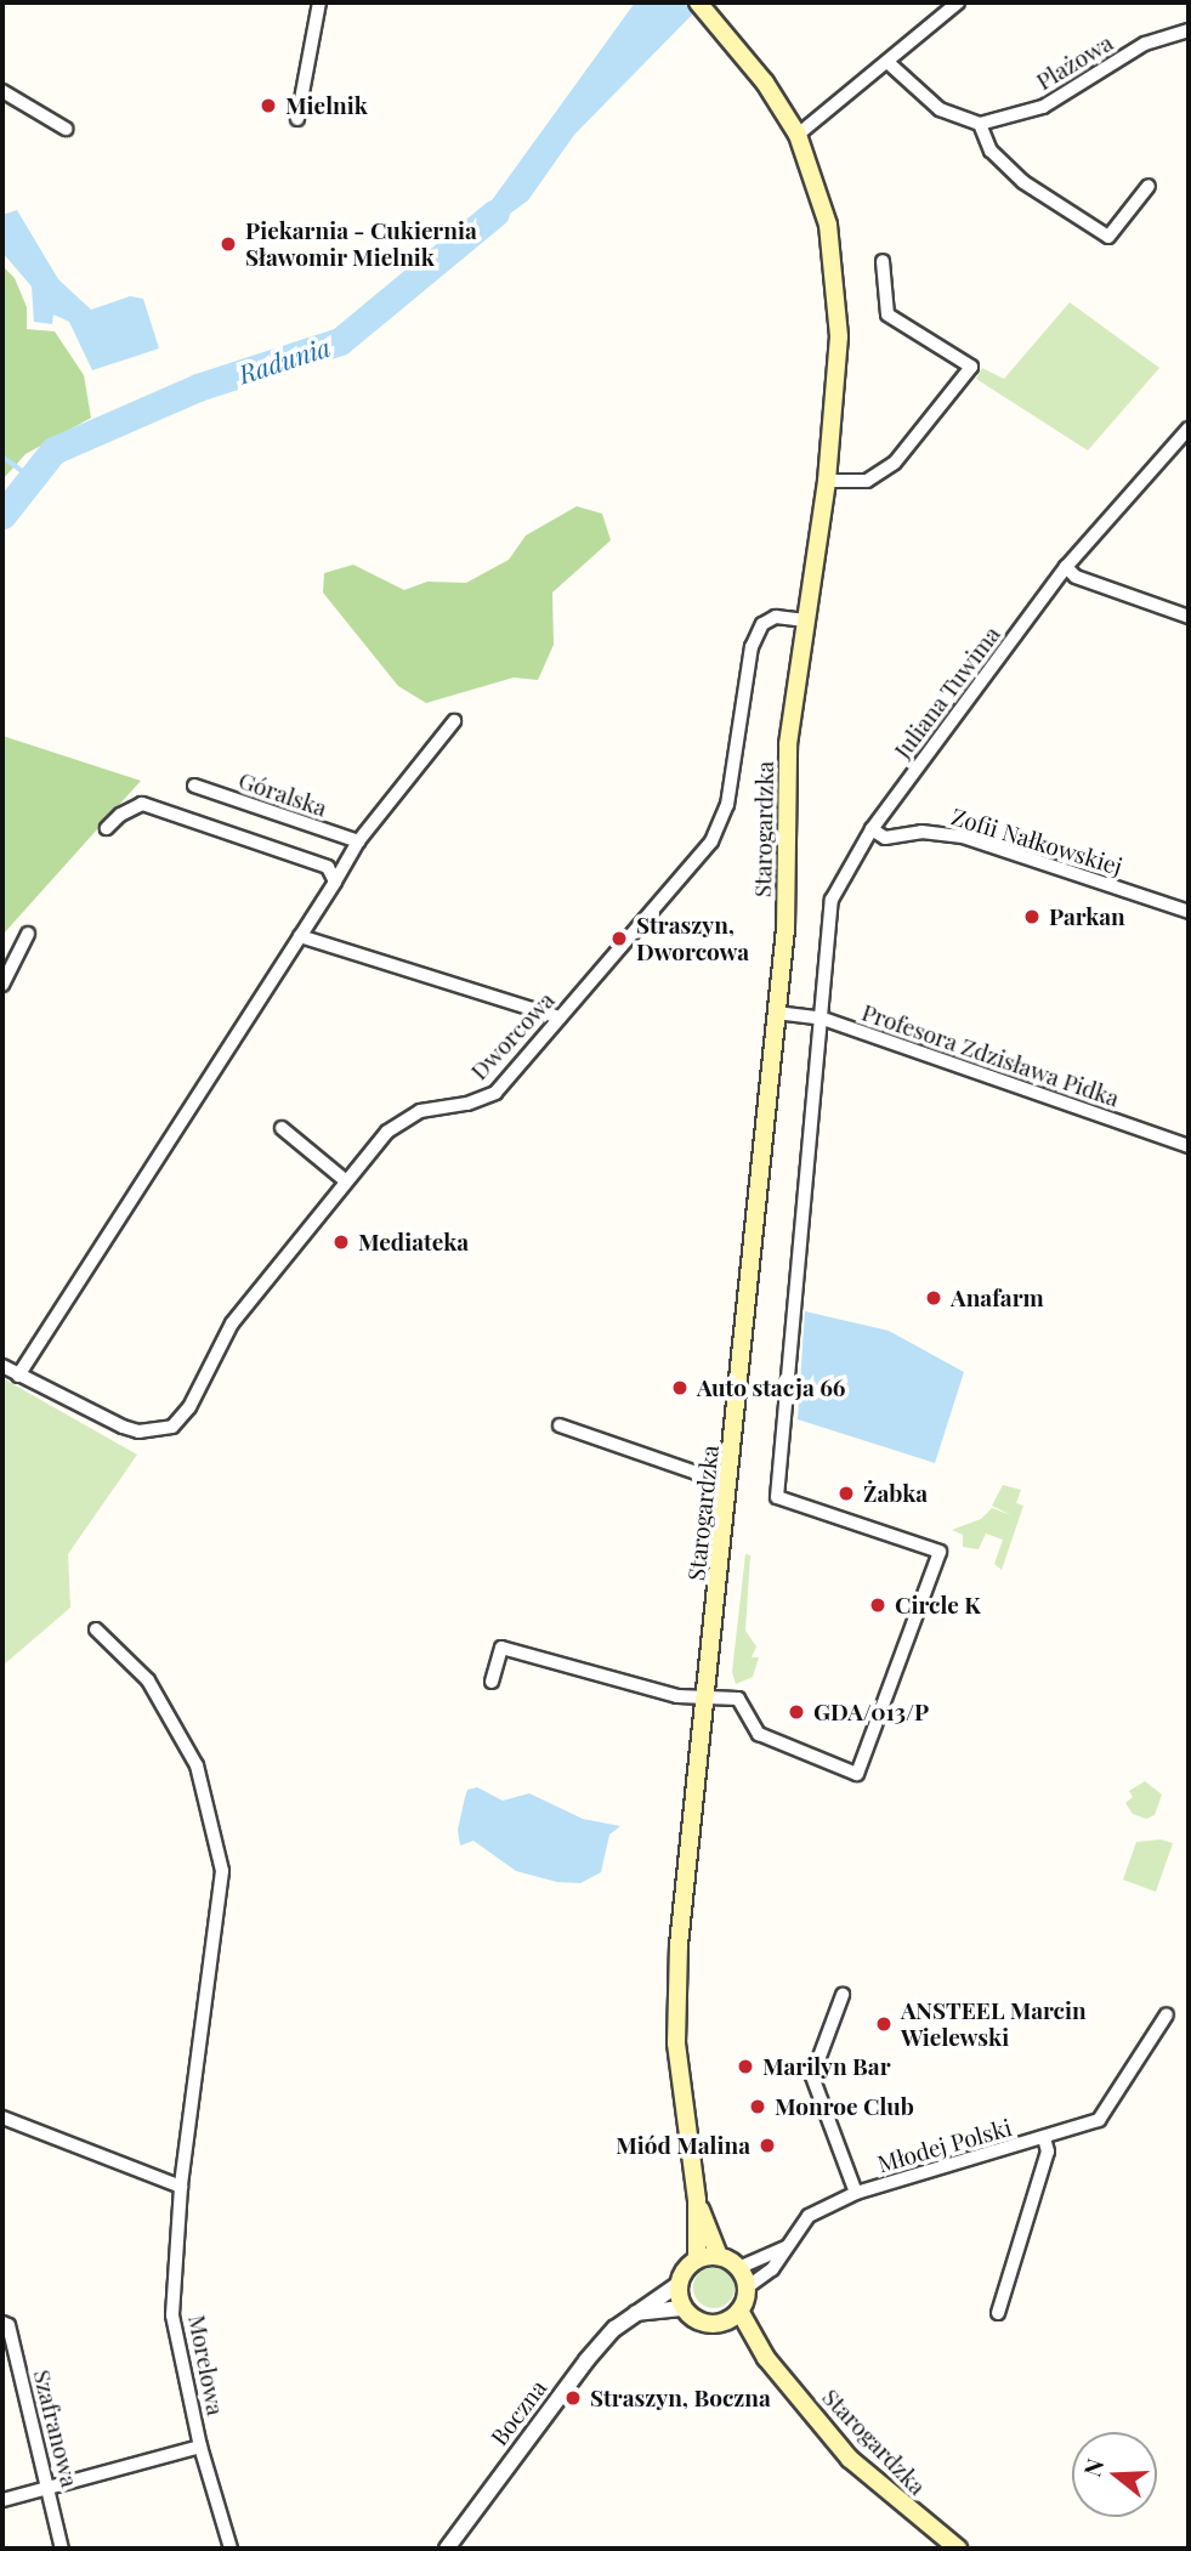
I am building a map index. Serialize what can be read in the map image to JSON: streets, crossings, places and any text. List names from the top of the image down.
{
  "streets": {
    "main road": ["Starogardzka"],
    "street": [
      "Plażowa",
      "Juliana Tuwima",
      "Góralska",
      "Zofii Nałkowskiej",
      "Dworcowa",
      "Profesora Zdzisława Pidka",
      "Młodej Polski",
      "Morelowa",
      "Boczna",
      "Szafranowa"
    ]
  },
  "crossings": [
    ["Juliana Tuwima", "Starogardzka"],
    ["Juliana Tuwima", "Zofii Nałkowskiej"],
    ["Juliana Tuwima", "Profesora Zdzisława Pidka"],
    ["Starogardzka", "Dworcowa"],
    ["Starogardzka", "Profesora Zdzisława Pidka"],
    ["Starogardzka", "Młodej Polski"],
    ["Starogardzka", "Boczna"],
    ["Młodej Polski", "Boczna"]
  ],
  "water": ["Radunia"],
  "places": [
    "Mielnik",
    "Piekarnia - Cukiernia Sławomir Mielnik",
    "Parkan",
    "Straszyn, Dworcowa",
    "Mediateka",
    "Anafarm",
    "Auto stacja 66",
    "Żabka",
    "Circle K",
    "GDA/013/P",
    "ANSTEEL Marcin Wielewski",
    "Marilyn Bar",
    "Monroe Club",
    "Miód Malina",
    "Straszyn, Boczna"
  ],
  "north": "left"
}
